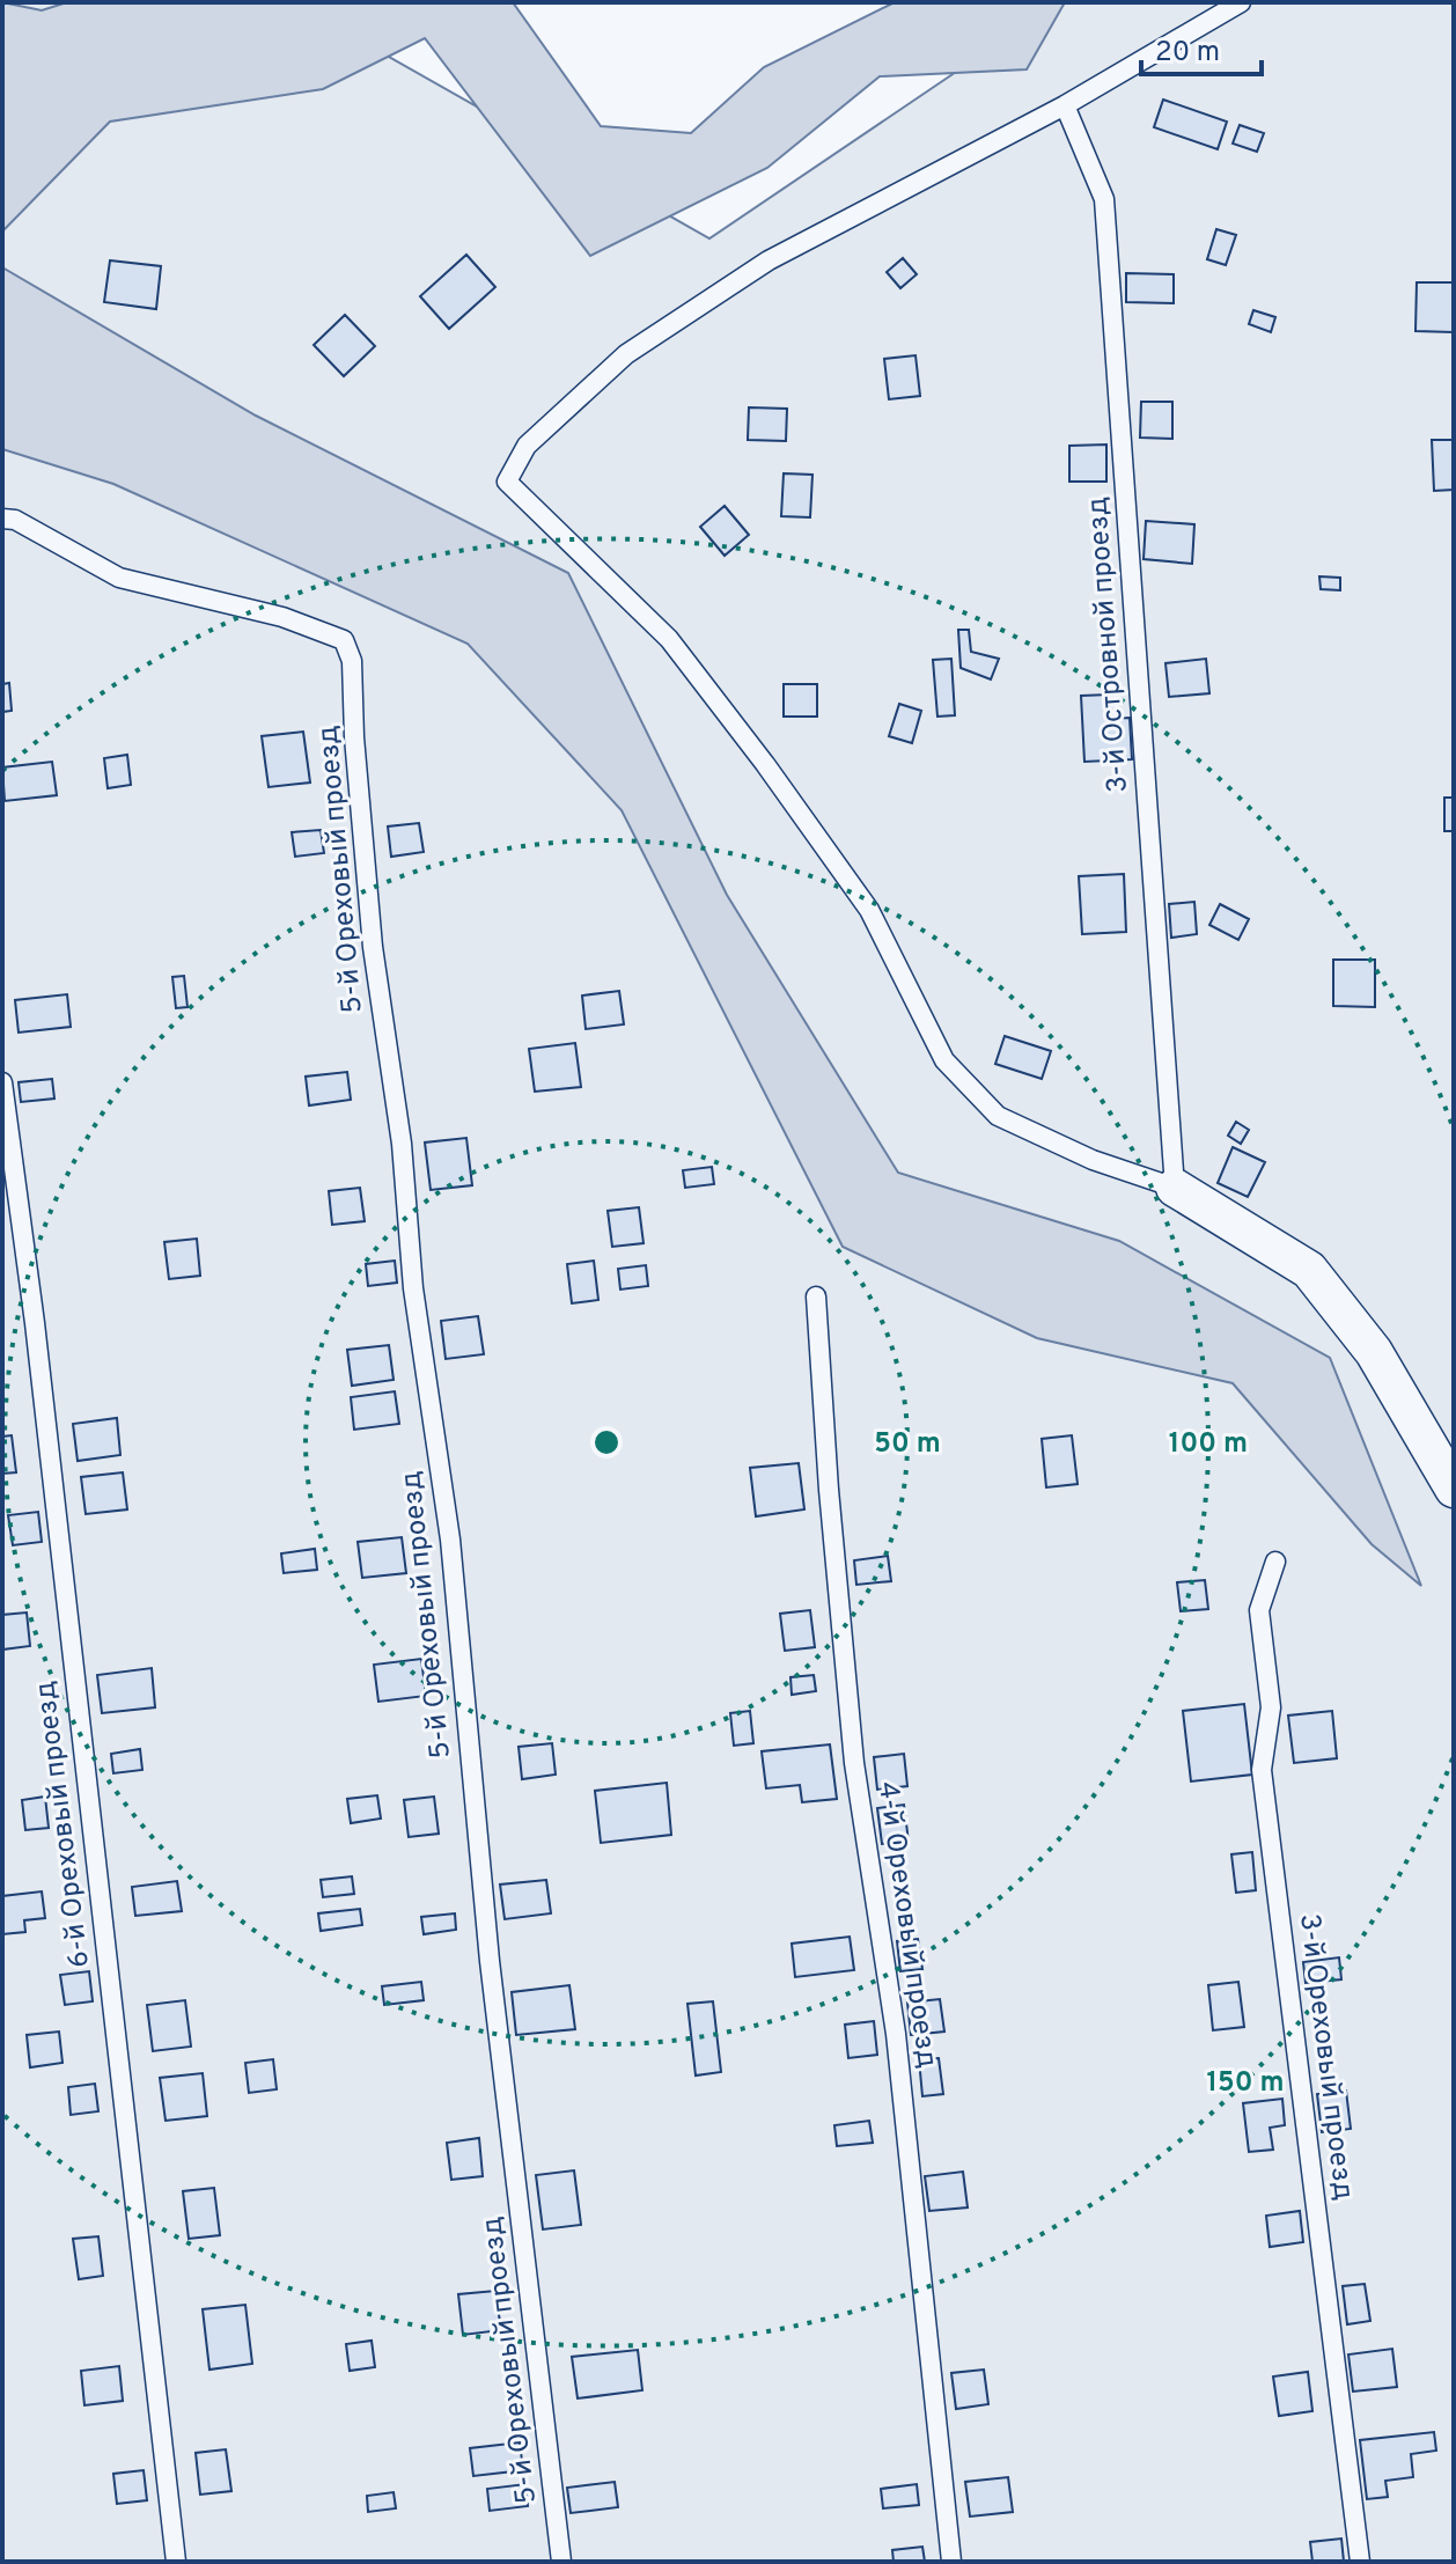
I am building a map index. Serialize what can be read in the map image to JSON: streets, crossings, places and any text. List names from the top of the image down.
{
  "streets": {
    "lane": [
      "3-й Островной проезд",
      "5-й Ореховый проезд",
      "6-й Ореховый проезд",
      "4-й Ореховый проезд",
      "3-й Ореховый проезд"
    ]
  },
  "scale_bar": "20 m",
  "rings": ["50 m", "100 m", "150 m"]
}
